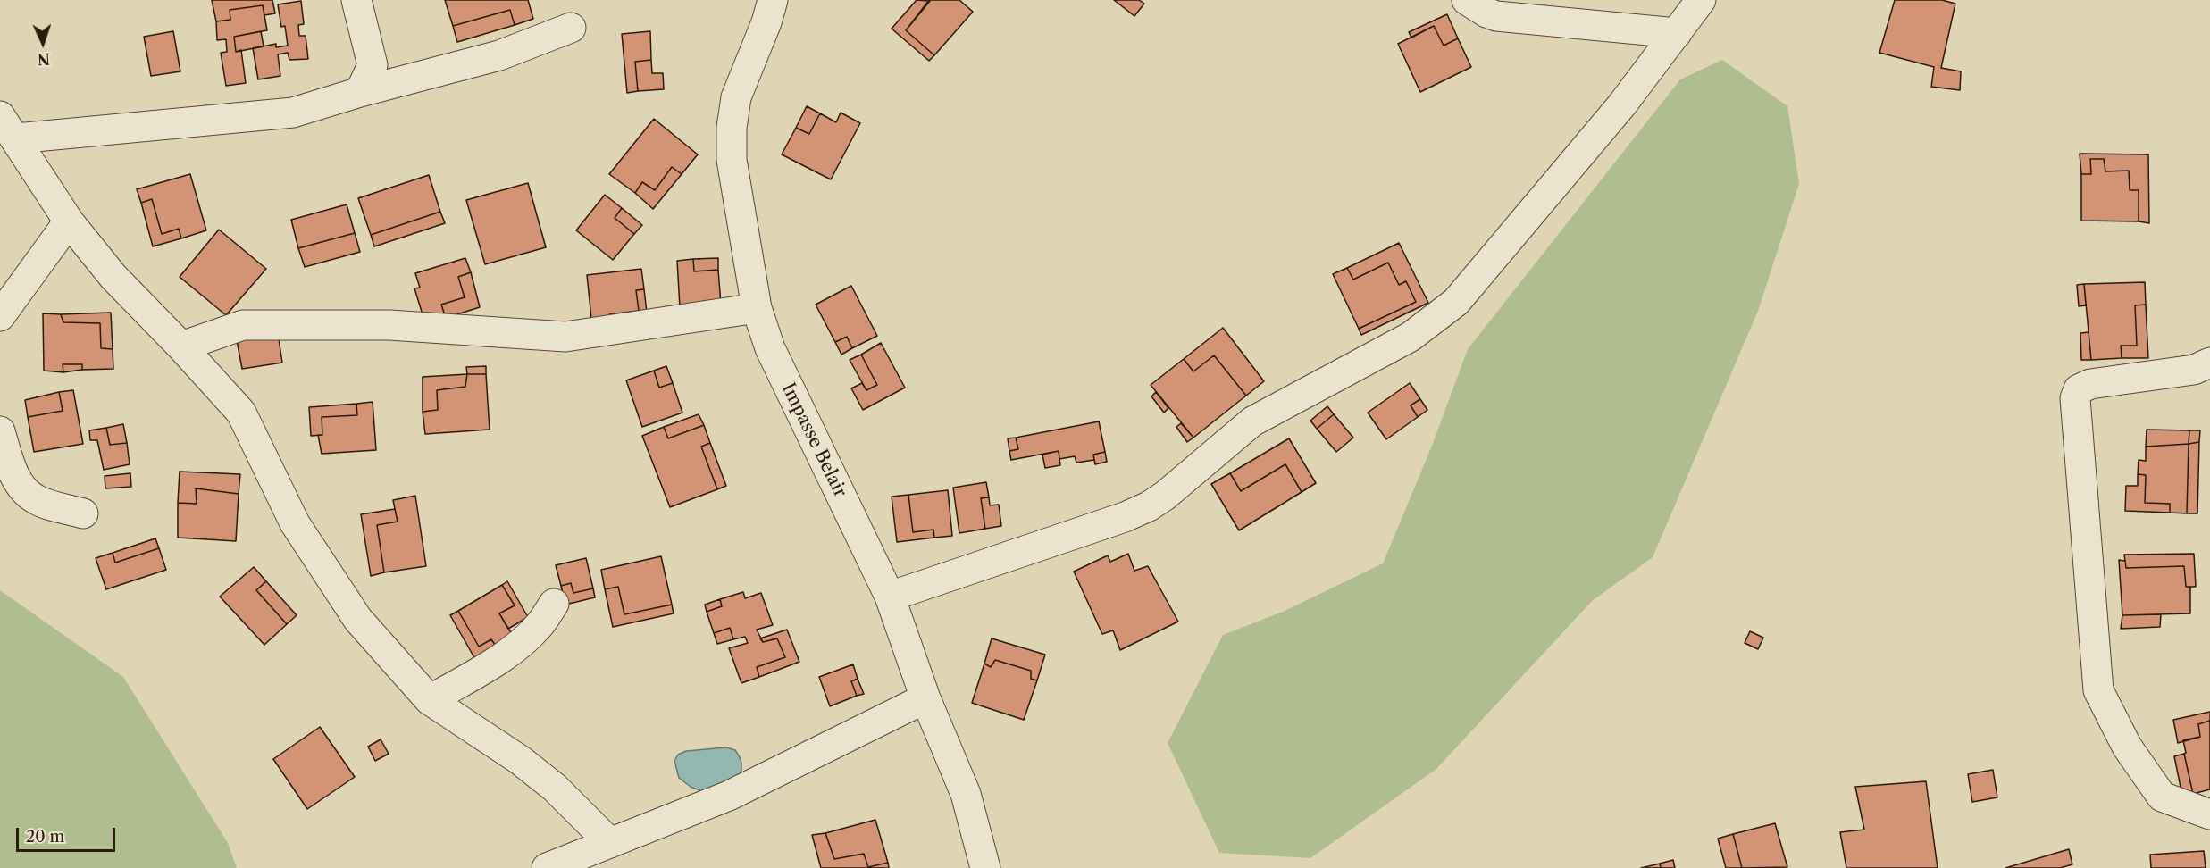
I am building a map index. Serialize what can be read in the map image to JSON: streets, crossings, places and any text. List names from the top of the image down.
{
  "streets": {
    "street": ["Impasse Belair"]
  },
  "scale_bar": "20 m",
  "north": "bottom"
}
